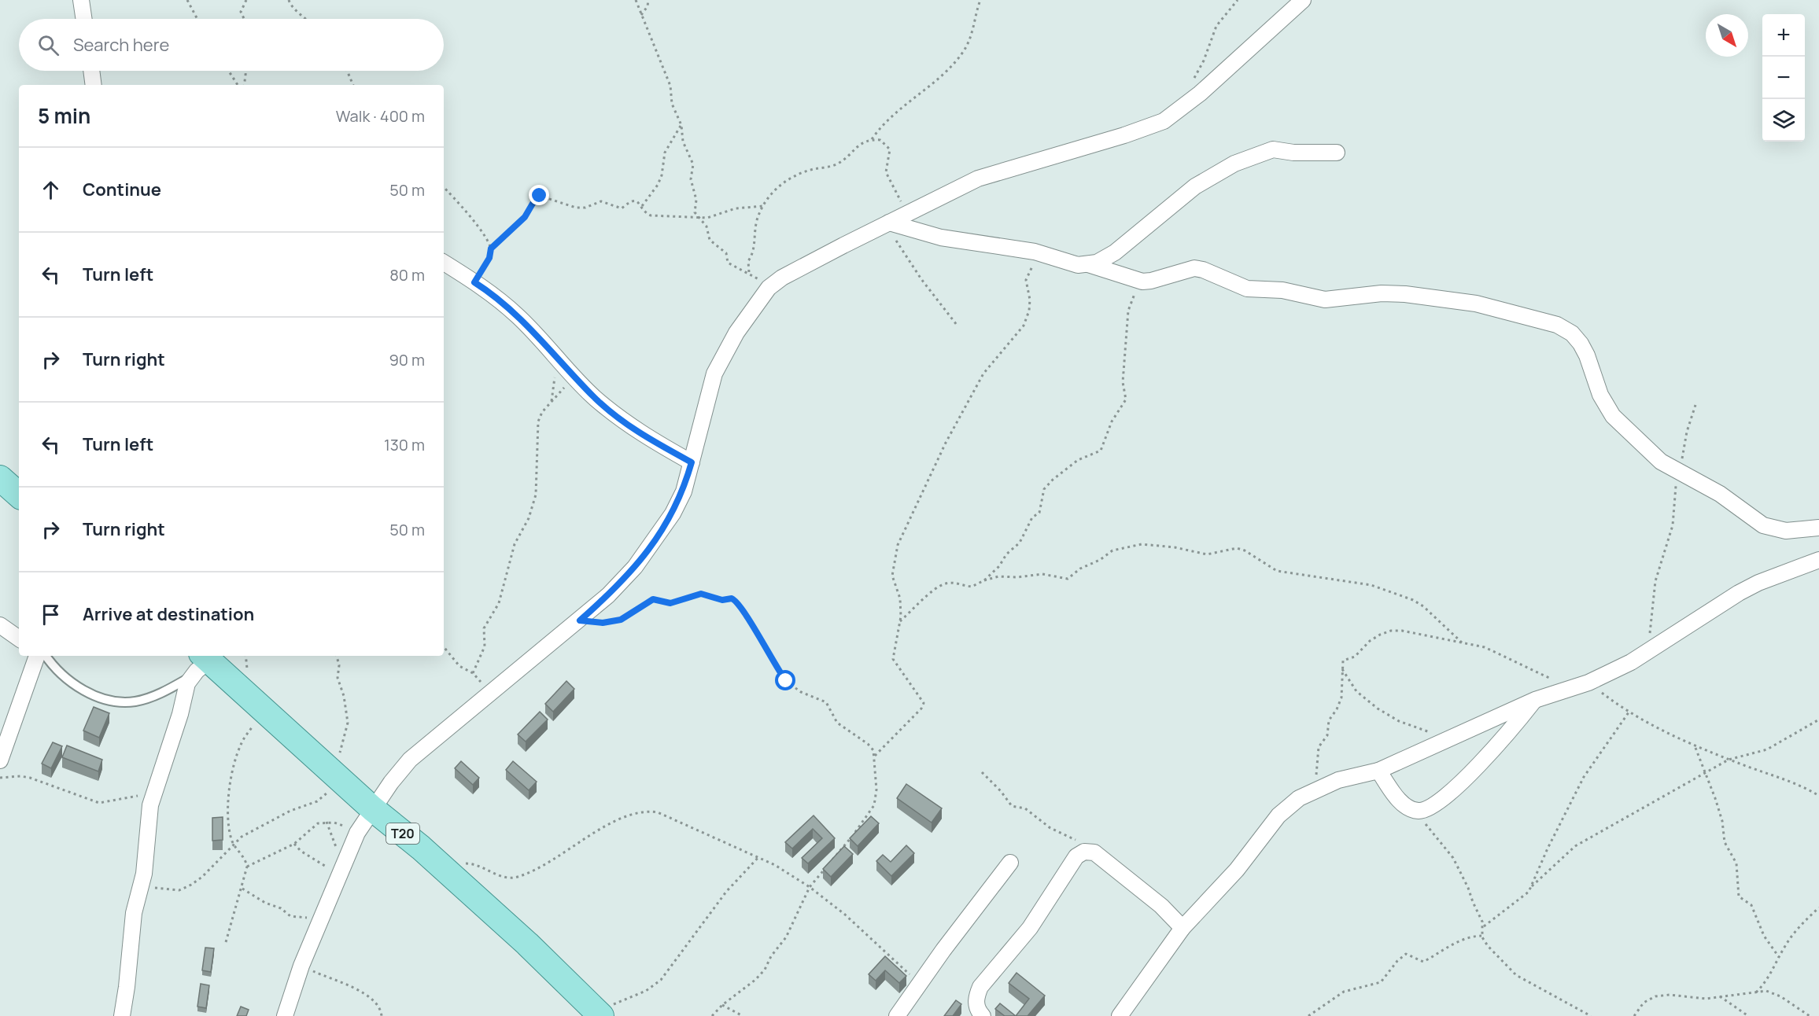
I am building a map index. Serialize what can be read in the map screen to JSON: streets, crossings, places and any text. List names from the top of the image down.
{
  "streets": {
    "main road": ["T20"]
  },
  "north": "bottom right",
  "page": {
    "map_buttons": ["+", "−"],
    "search": "Search here",
    "heading": ["5 min", "Walk · 400 m"],
    "list": [
      ["Continue", "50 m"],
      ["Turn left", "80 m"],
      ["Turn right", "90 m"],
      ["Turn left", "130 m"],
      ["Turn right", "50 m"],
      "Arrive at destination"
    ]
  }
}
